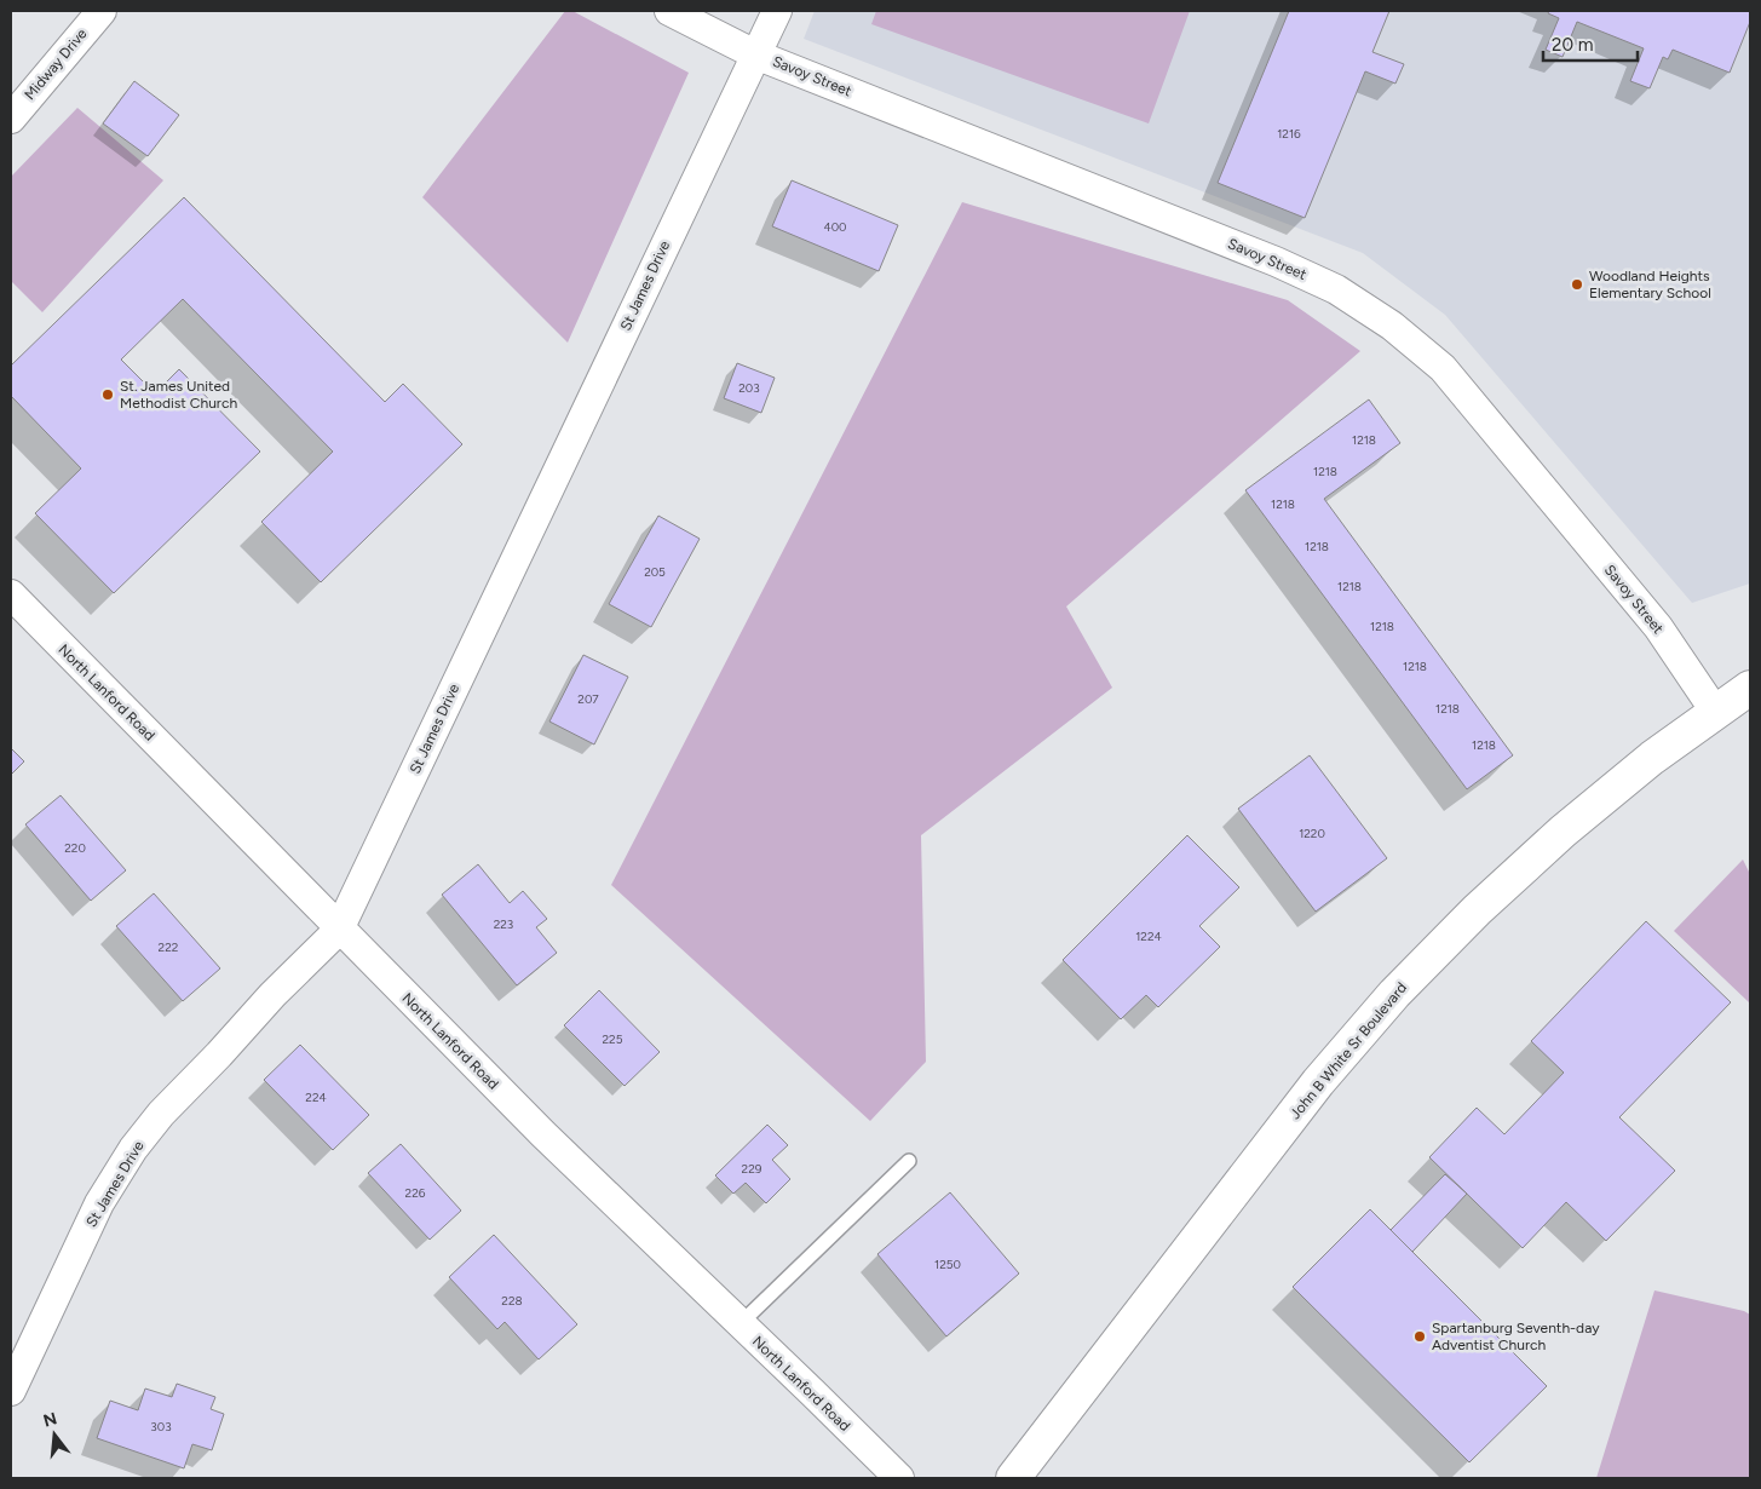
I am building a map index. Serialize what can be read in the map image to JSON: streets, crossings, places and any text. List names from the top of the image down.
{
  "streets": {
    "main road": ["John B White Sr Boulevard"],
    "street": [
      "Midway Drive",
      "Savoy Street",
      "St James Drive",
      "North Lanford Road"
    ]
  },
  "crossings": [
    ["Savoy Street", "St James Drive"],
    ["Savoy Street", "John B White Sr Boulevard"],
    ["St James Drive", "North Lanford Road"]
  ],
  "places": ["Woodland Heights Elementary School", "St. James United Methodist Church", "Spartanburg Seventh-day Adventist Church"],
  "house_numbers": [
    "1216",
    "400",
    "203",
    "1218",
    "1218",
    "1218",
    "1218",
    "205",
    "1218",
    "1218",
    "1218",
    "207",
    "1218",
    "1218",
    "1220",
    "220",
    "223",
    "1224",
    "222",
    "225",
    "224",
    "229",
    "226",
    "1250",
    "228",
    "303"
  ],
  "scale_bar": "20 m",
  "north": "top"
}
